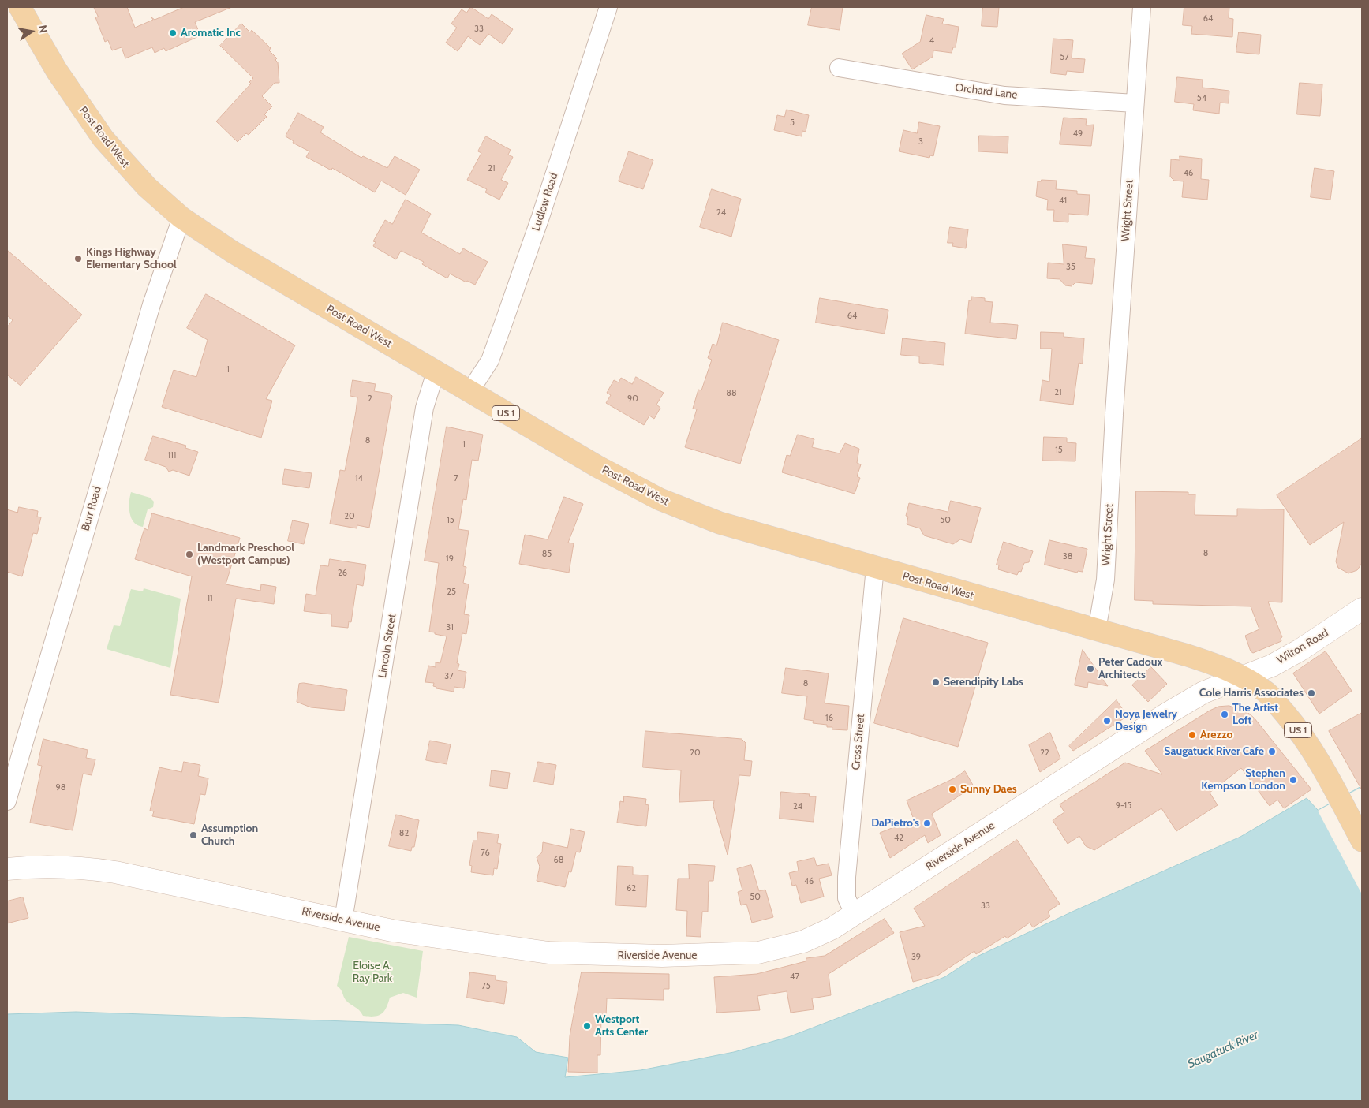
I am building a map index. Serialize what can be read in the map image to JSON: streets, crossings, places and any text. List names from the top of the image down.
{
  "streets": {
    "main road": [
      "Post Road West",
      "US 1",
      "Wilton Road",
      "Riverside Avenue"
    ],
    "street": [
      "Orchard Lane",
      "Ludlow Road",
      "Wright Street",
      "Burr Road",
      "Lincoln Street",
      "Cross Street"
    ]
  },
  "crossings": [
    ["Orchard Lane", "Wright Street"],
    ["Post Road West", "Ludlow Road"],
    ["Post Road West", "Wright Street"],
    ["Post Road West", "Burr Road"],
    ["Post Road West", "Lincoln Street"],
    ["Post Road West", "Wilton Road"],
    ["Post Road West", "Cross Street"],
    ["Post Road West", "Riverside Avenue"],
    ["Lincoln Street", "Riverside Avenue"],
    ["Wilton Road", "Riverside Avenue"],
    ["Cross Street", "Riverside Avenue"]
  ],
  "water": ["Saugatuck River"],
  "parks": ["Eloise A. Ray Park"],
  "places": [
    "Aromatic Inc",
    "Kings Highway Elementary School",
    "Landmark Preschool (Westport Campus)",
    "Peter Cadoux Architects",
    "Serendipity Labs",
    "Cole Harris Associates",
    "The Artist Loft",
    "Noya Jewelry Design",
    "Arezzo",
    "Saugatuck River Cafe",
    "Stephen Kempson London",
    "Sunny Daes",
    "DaPietro's",
    "Assumption Church",
    "Westport Arts Center"
  ],
  "house_numbers": [
    "64",
    "33",
    "4",
    "57",
    "54",
    "5",
    "49",
    "3",
    "21",
    "46",
    "41",
    "24",
    "35",
    "64",
    "1",
    "21",
    "88",
    "2",
    "90",
    "8",
    "1",
    "15",
    "111",
    "14",
    "7",
    "20",
    "15",
    "50",
    "8",
    "85",
    "38",
    "19",
    "26",
    "25",
    "11",
    "31",
    "37",
    "8",
    "16",
    "20",
    "22",
    "98",
    "9-15",
    "24",
    "82",
    "42",
    "76",
    "68",
    "46",
    "62",
    "50",
    "33",
    "39",
    "47",
    "75"
  ],
  "north": "right"
}
